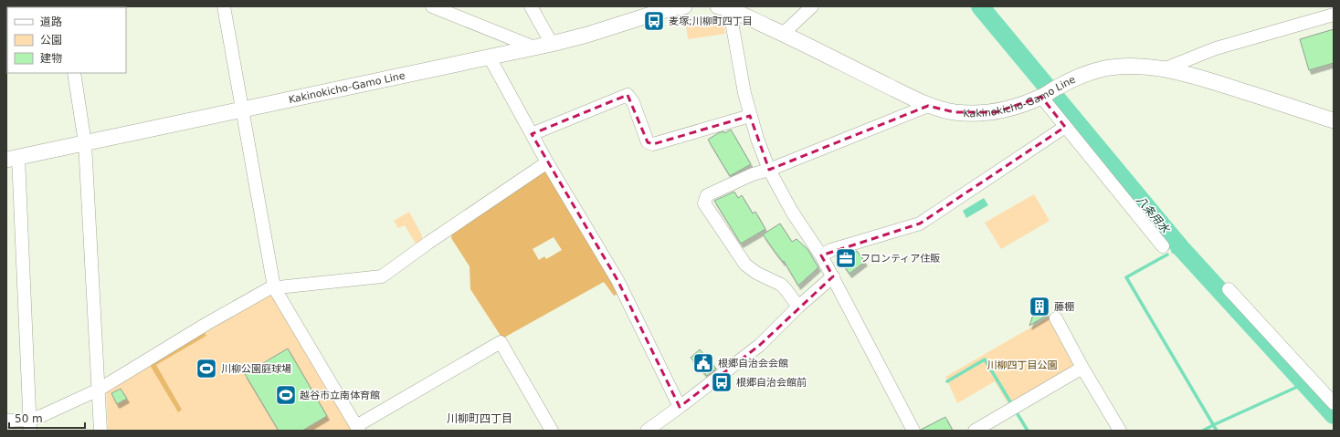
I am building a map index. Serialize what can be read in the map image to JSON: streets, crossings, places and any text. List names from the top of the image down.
{
  "streets": {
    "main road": ["Kakinokicho-Gamo Line"]
  },
  "districts": ["川柳町四丁目"],
  "water": ["八条用水"],
  "parks": ["川柳四丁目公園"],
  "places": {
    "bus stop": ["麦塚;川柳町四丁目", "根郷自治会館前"],
    "office": ["フロンティア住販"],
    "building": ["藤棚"],
    "public building": ["根郷自治会会館"],
    "sports": ["川柳公園庭球場", "越谷市立南体育館"]
  },
  "legend": ["道路", "公園", "建物"],
  "scale_bar": "50 m"
}
